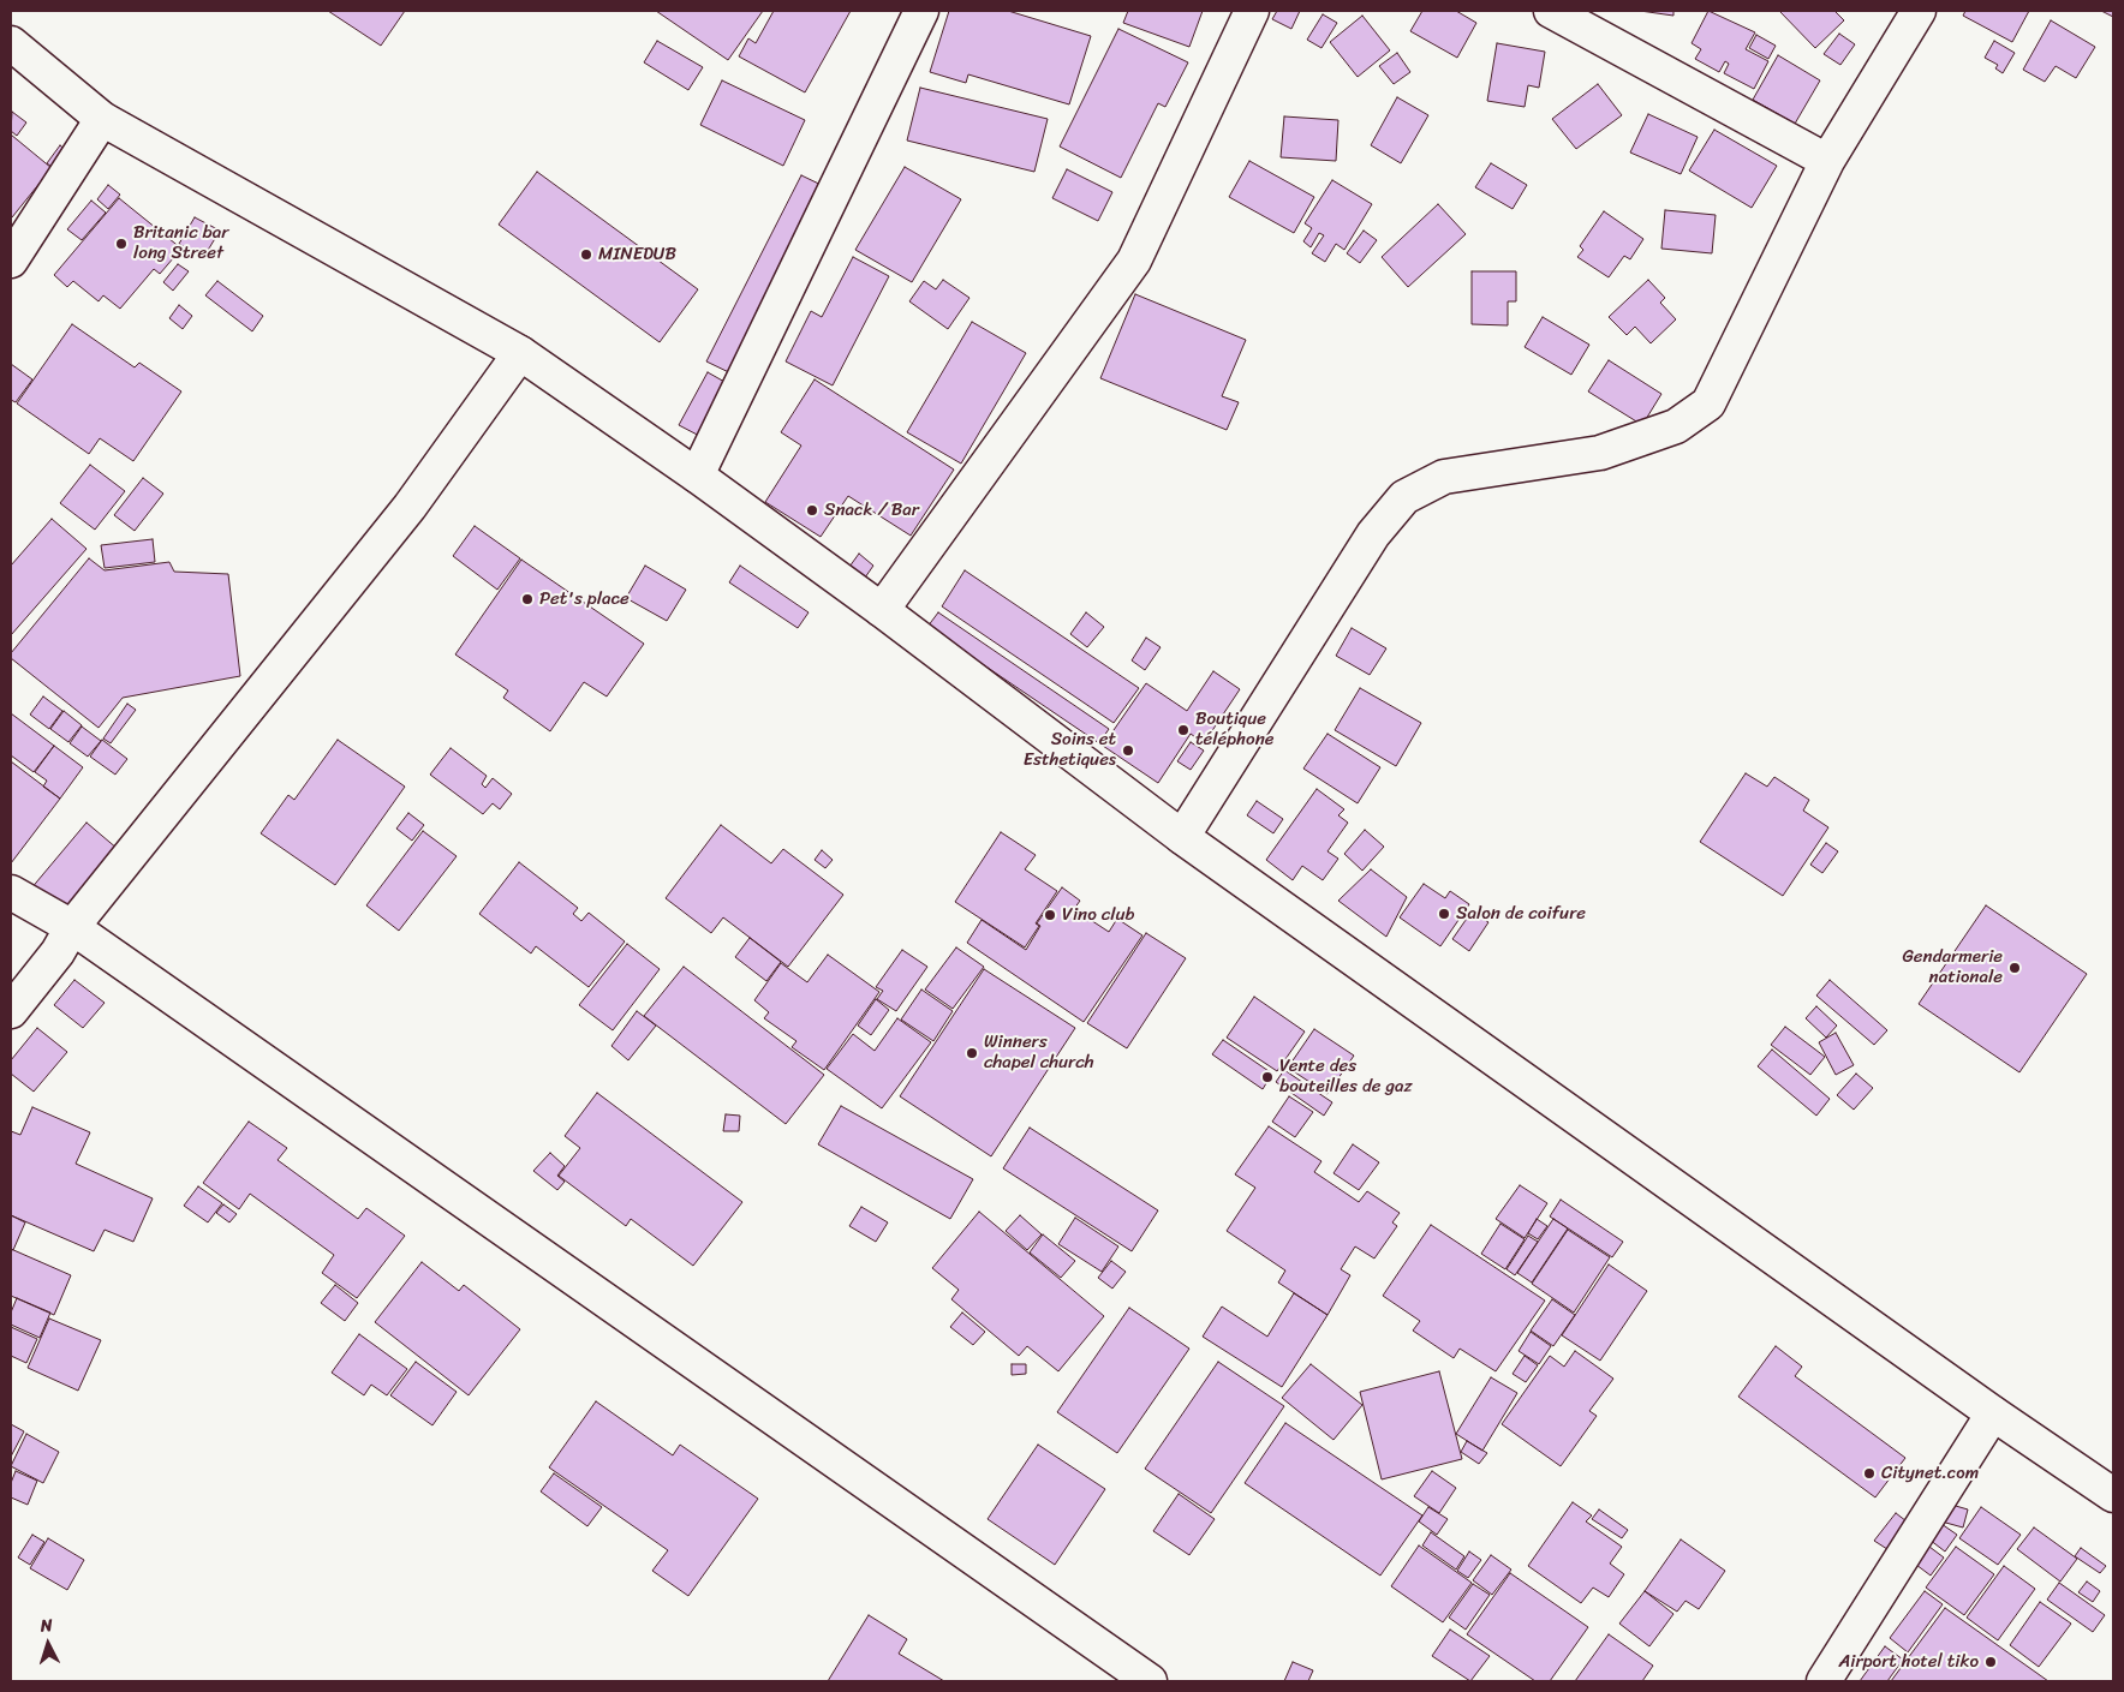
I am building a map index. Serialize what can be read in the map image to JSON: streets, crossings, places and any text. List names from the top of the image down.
{
  "places": [
    "Britanic bar long Street",
    "MINEDUB",
    "Snack / Bar",
    "Pet's place",
    "Boutique téléphone",
    "Soins et Esthetiques",
    "Salon de coifure",
    "Vino club",
    "Gendarmerie nationale",
    "Winners chapel church",
    "Vente des bouteilles de gaz",
    "Citynet.com",
    "Airport hotel tiko"
  ],
  "north": "top"
}
